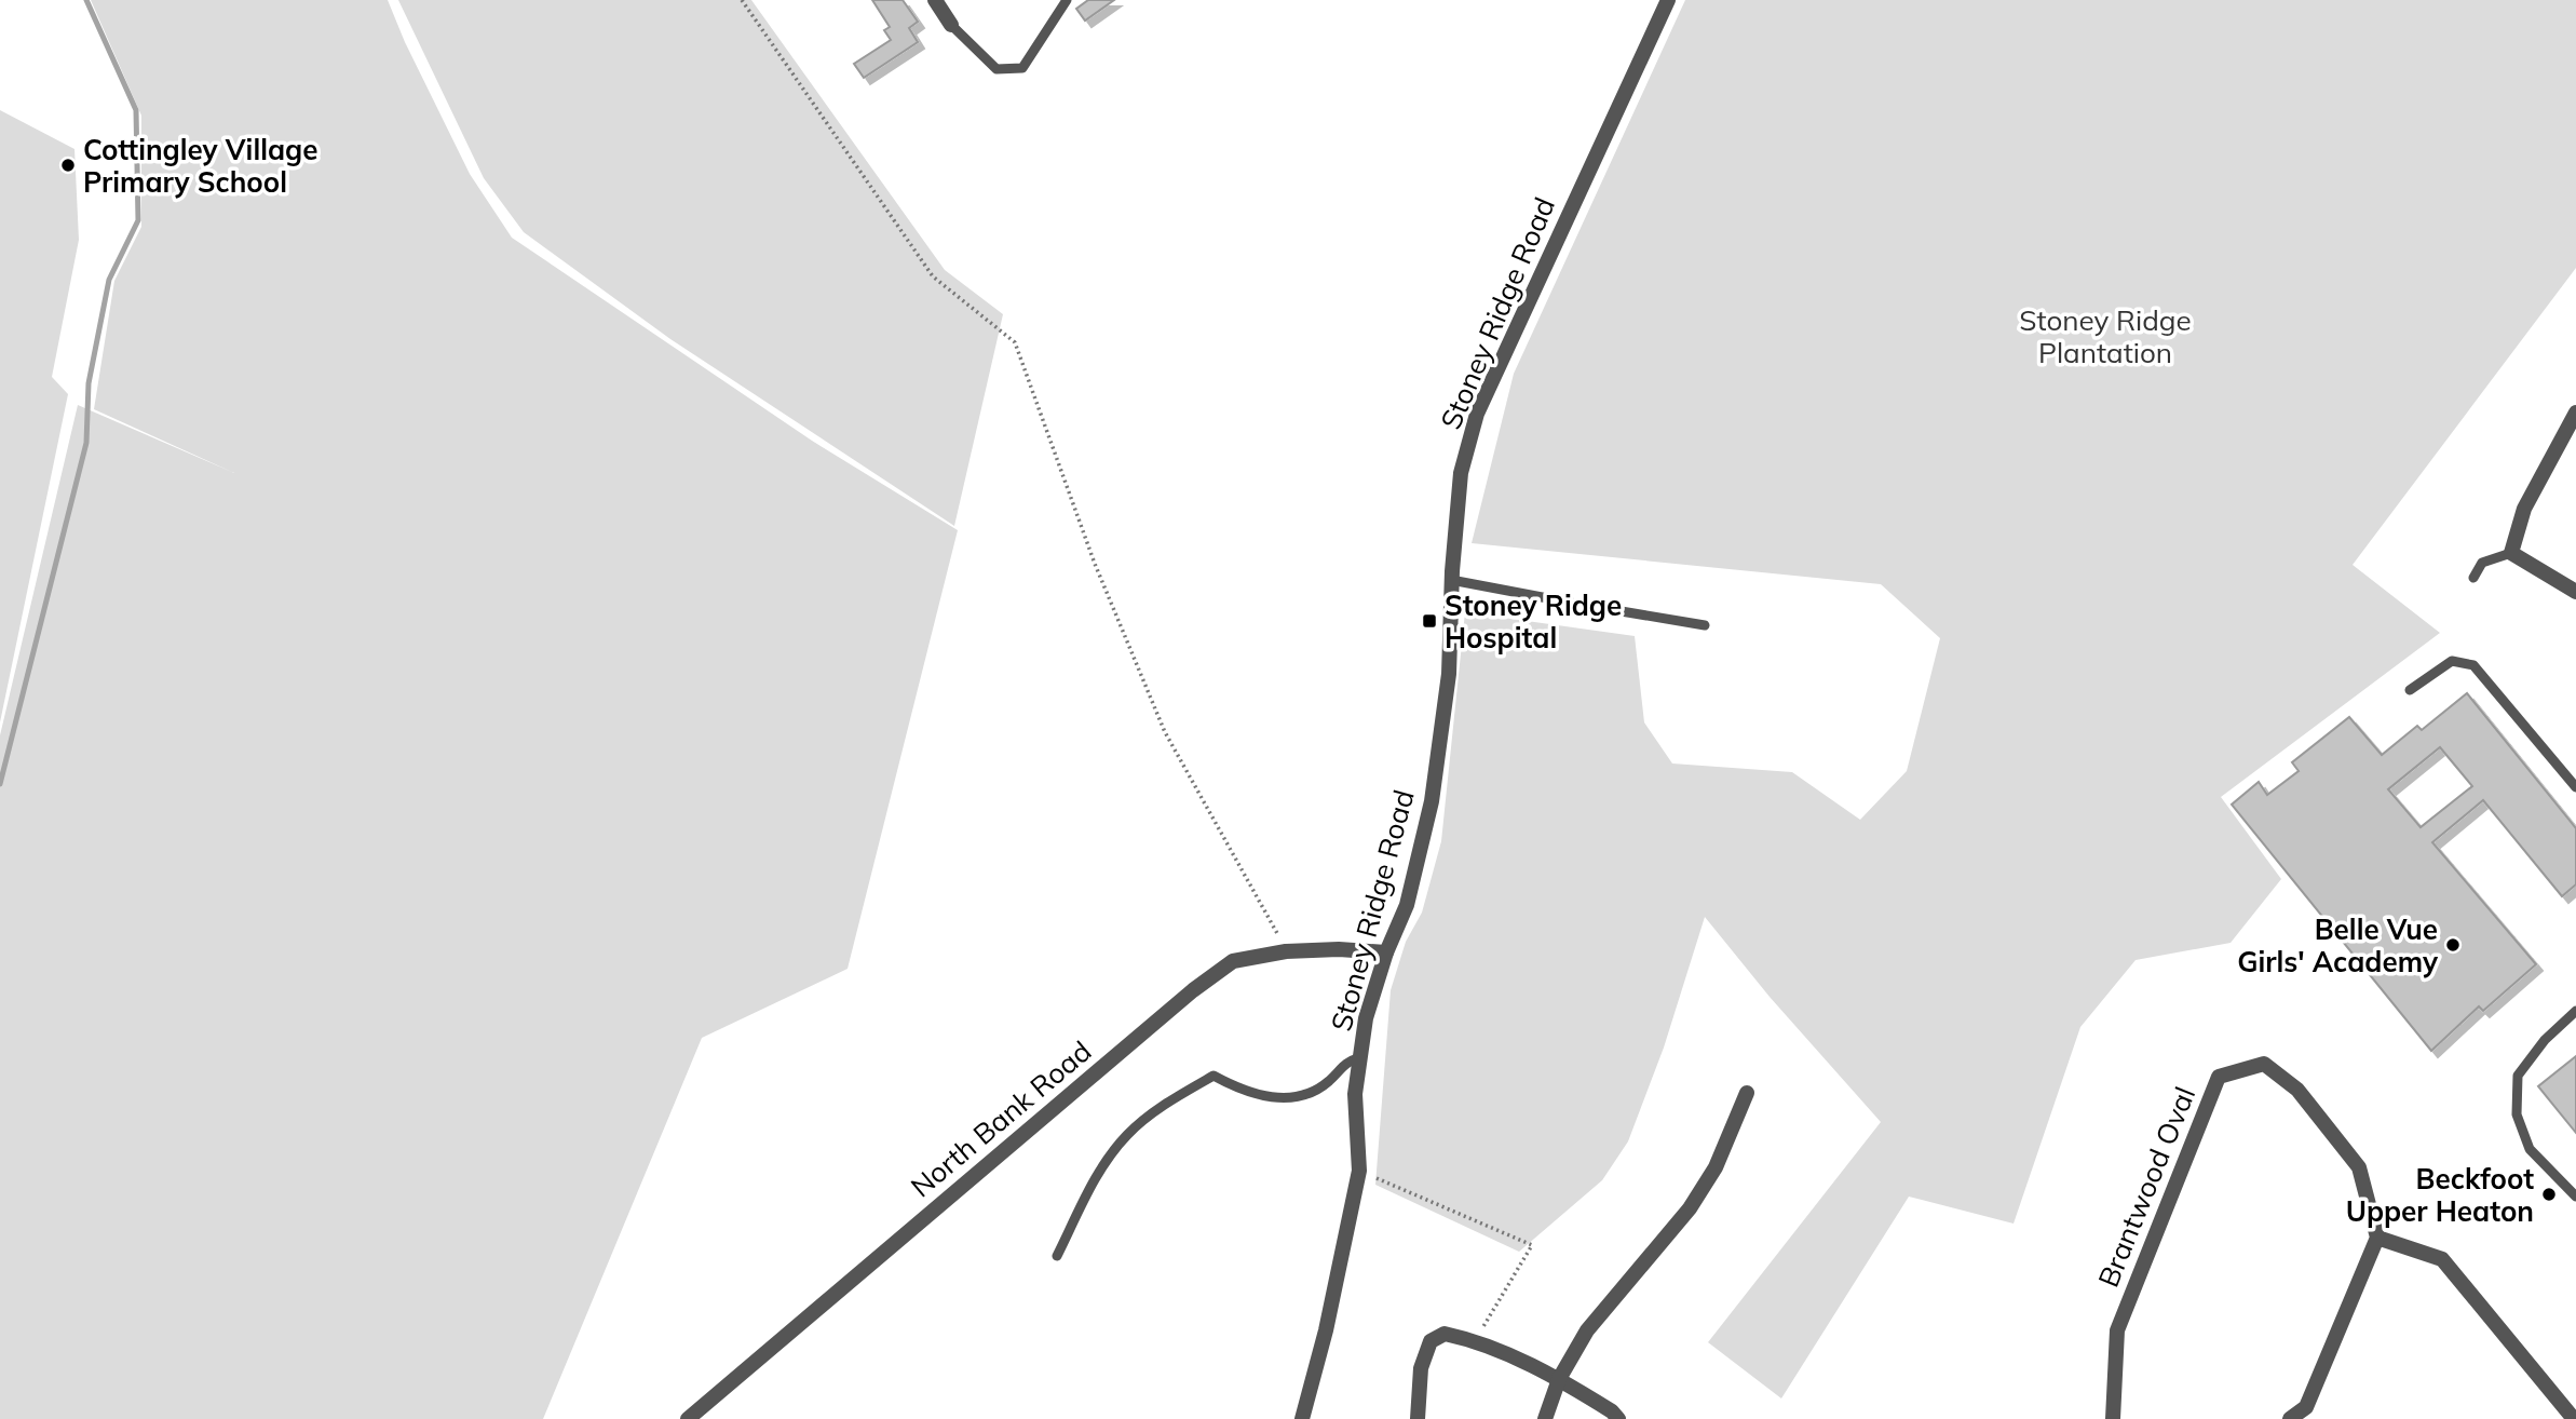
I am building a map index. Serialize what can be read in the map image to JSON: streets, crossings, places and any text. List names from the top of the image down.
{
  "streets": {
    "street": ["Stoney Ridge Road", "North Bank Road", "Brantwood Oval"]
  },
  "crossings": [
    ["Stoney Ridge Road", "North Bank Road"]
  ],
  "parks": ["Stoney Ridge Plantation"],
  "places": {
    "other": ["Cottingley Village Primary School", "Belle Vue Girls' Academy", "Beckfoot Upper Heaton"],
    "transit": ["Stoney Ridge Hospital"]
  }
}
